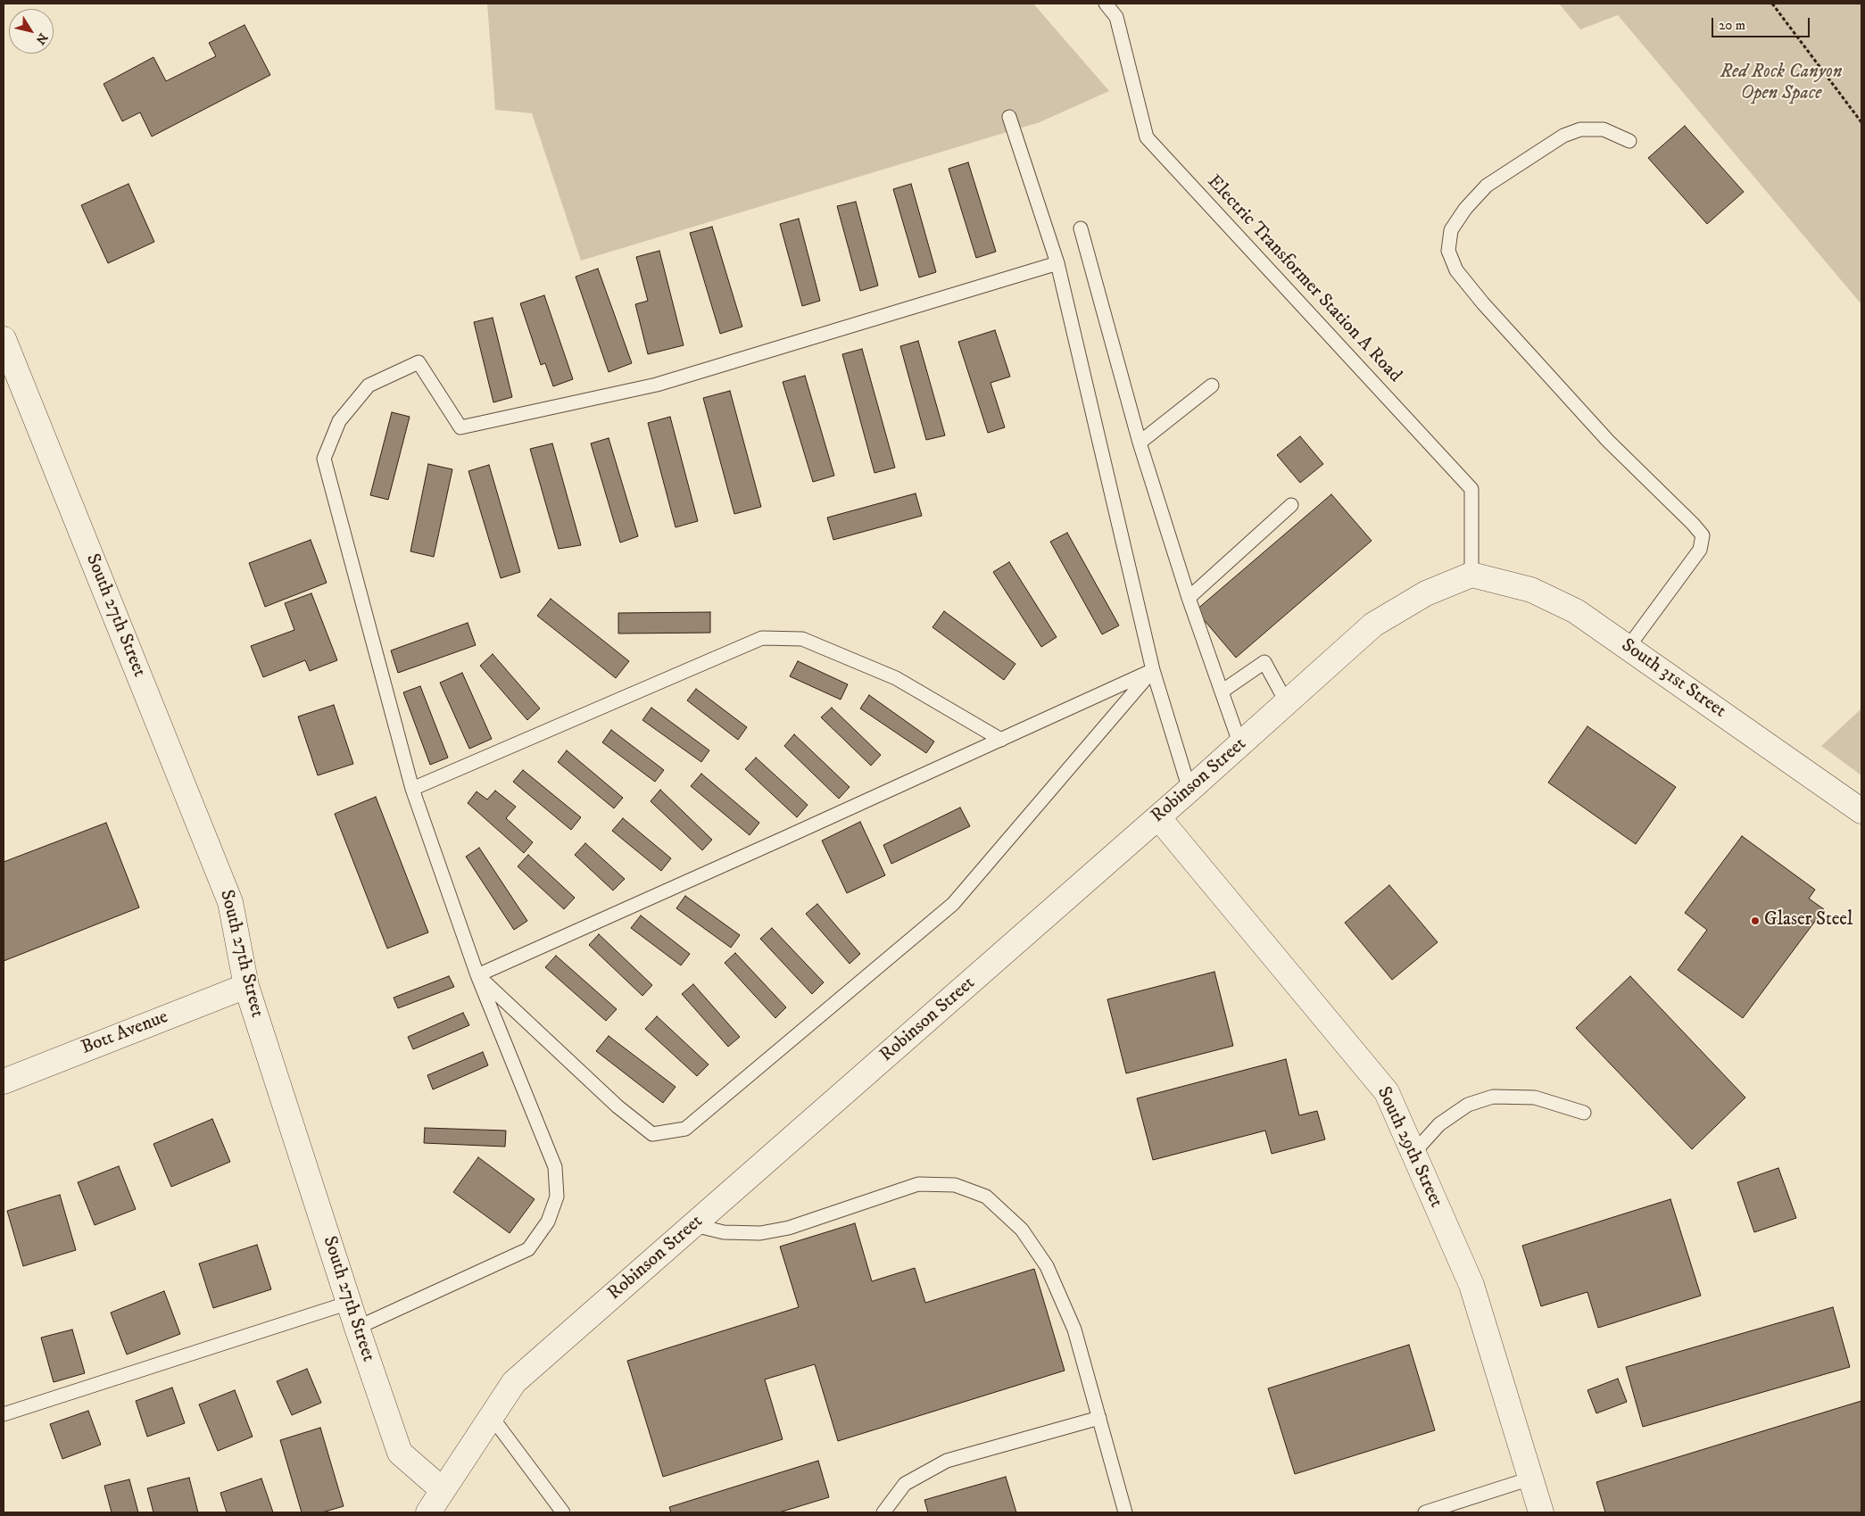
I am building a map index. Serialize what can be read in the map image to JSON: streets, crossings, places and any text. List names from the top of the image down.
{
  "streets": {
    "street": [
      "South 27th Street",
      "South 31st Street",
      "Robinson Street",
      "Bott Avenue",
      "South 29th Street"
    ],
    "lane": ["Electric Transformer Station A Road"]
  },
  "crossings": [
    ["Electric Transformer Station A Road", "South 31st Street"],
    ["Electric Transformer Station A Road", "Robinson Street"],
    ["South 27th Street", "Robinson Street"],
    ["South 27th Street", "Bott Avenue"],
    ["South 31st Street", "Robinson Street"],
    ["Robinson Street", "South 29th Street"]
  ],
  "parks": ["Red Rock Canyon Open Space"],
  "places": ["Glaser Steel"],
  "scale_bar": "20 m",
  "north": "bottom right"
}
